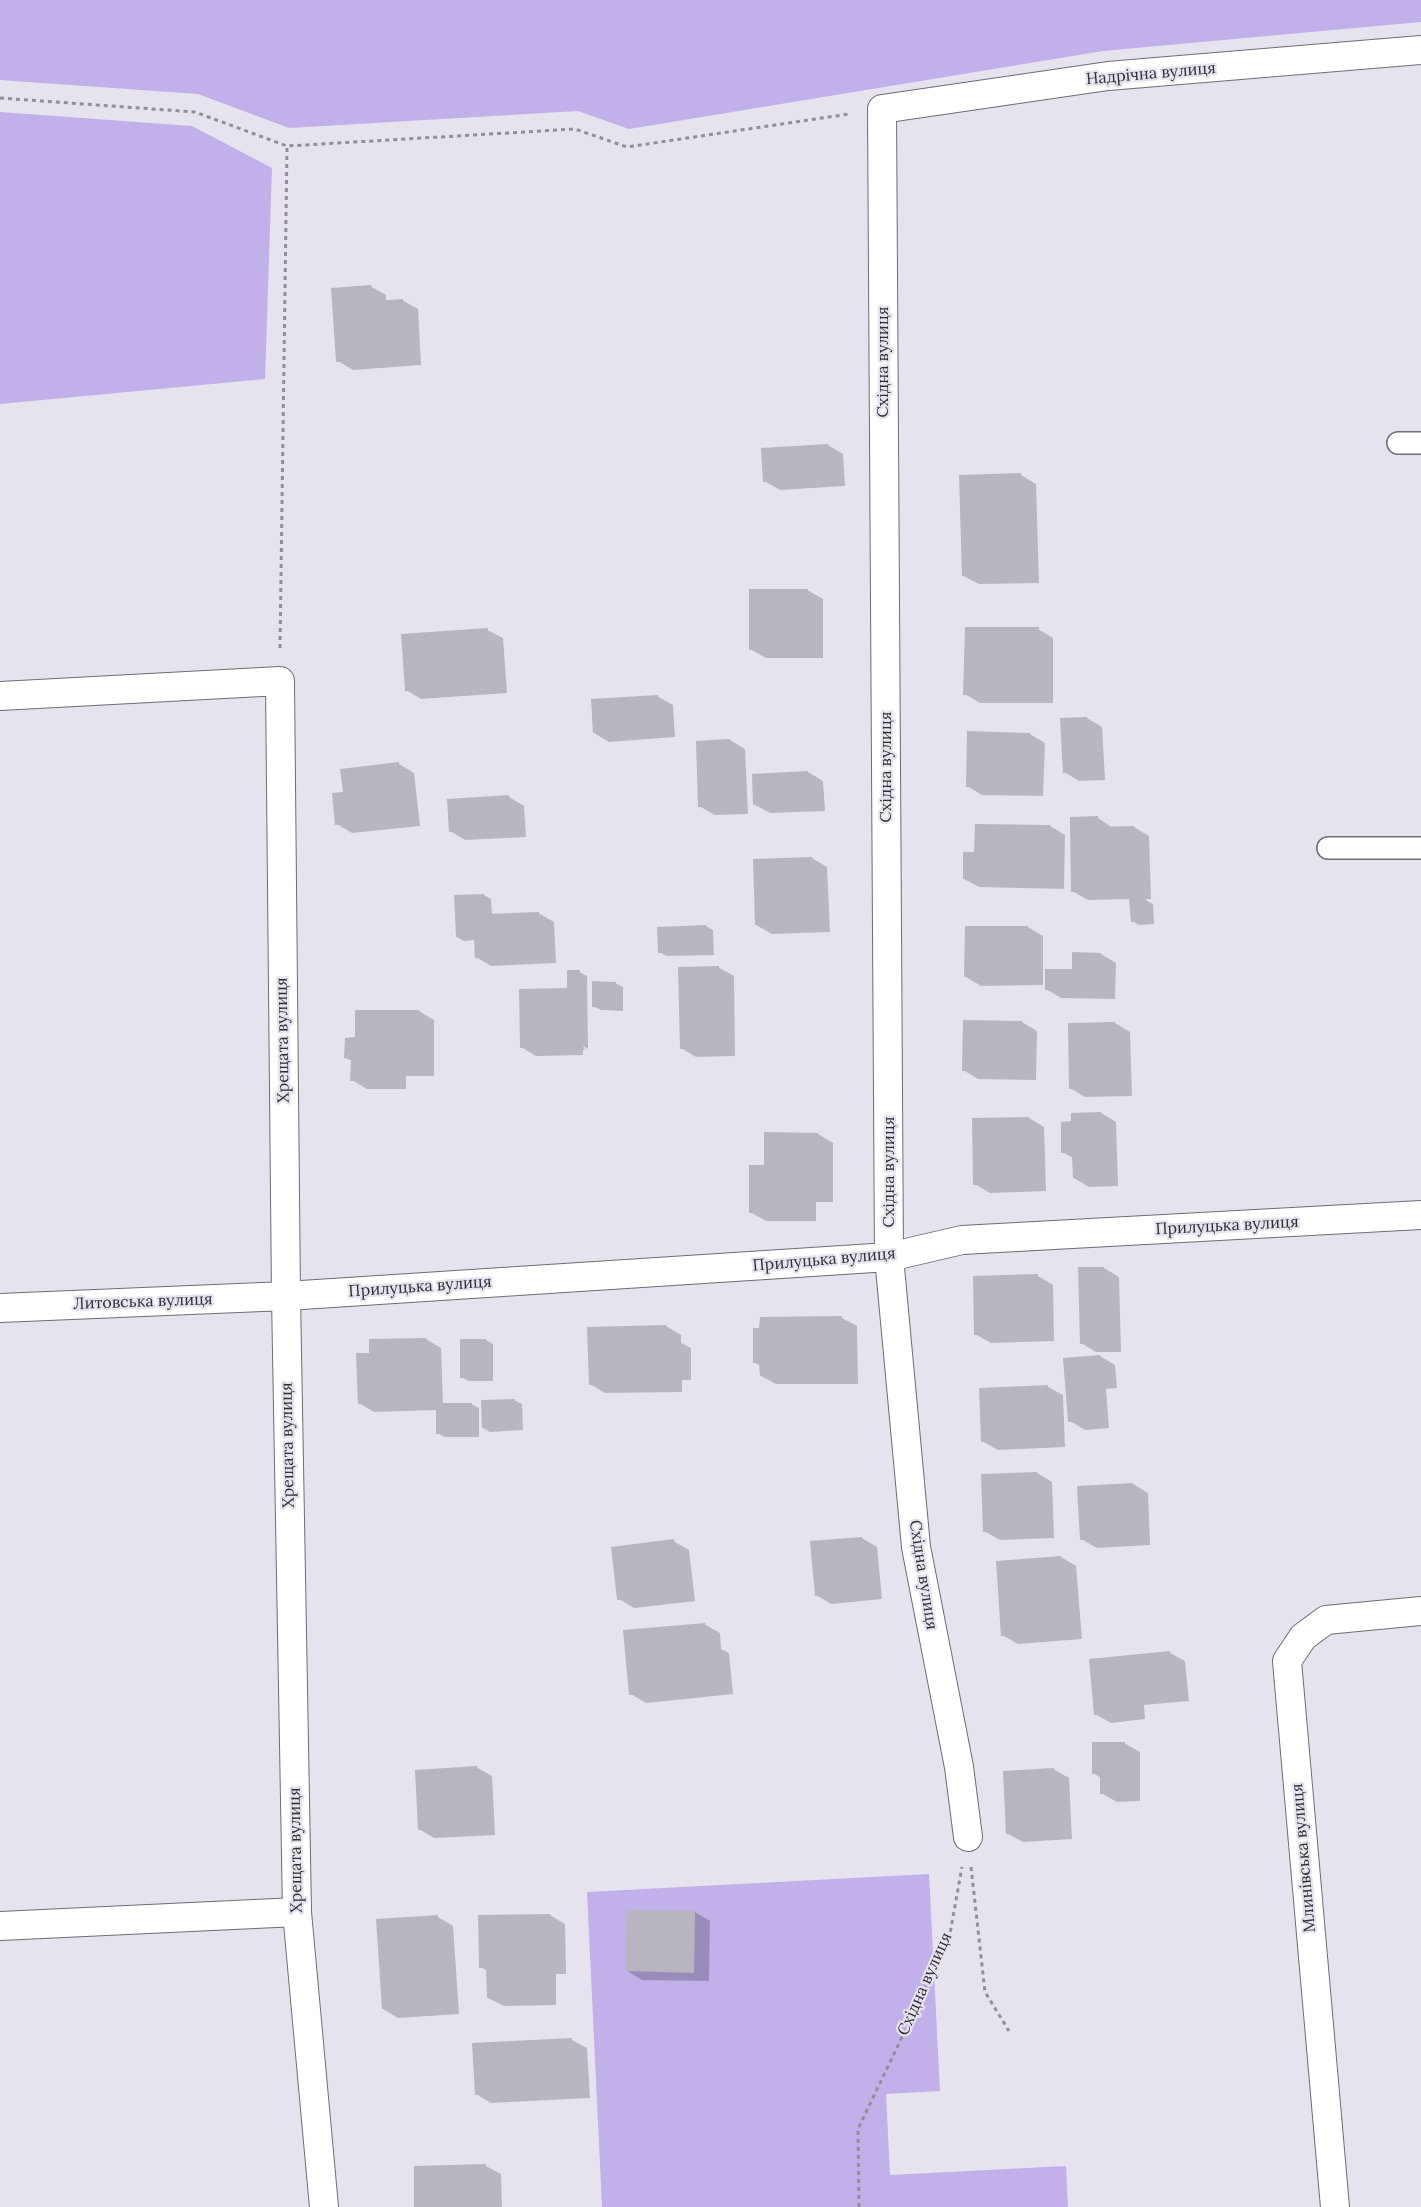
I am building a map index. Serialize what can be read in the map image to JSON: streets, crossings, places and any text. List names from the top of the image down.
{
  "streets": {
    "street": [
      "Надрічна вулиця",
      "Східна вулиця",
      "Хрещата вулиця",
      "Прилуцька вулиця",
      "Литовська вулиця",
      "Млинівська вулиця"
    ]
  },
  "crossings": [
    ["Надрічна вулиця", "Східна вулиця"],
    ["Східна вулиця", "Прилуцька вулиця"],
    ["Хрещата вулиця", "Прилуцька вулиця"],
    ["Хрещата вулиця", "Литовська вулиця"],
    ["Прилуцька вулиця", "Литовська вулиця"]
  ]
}
